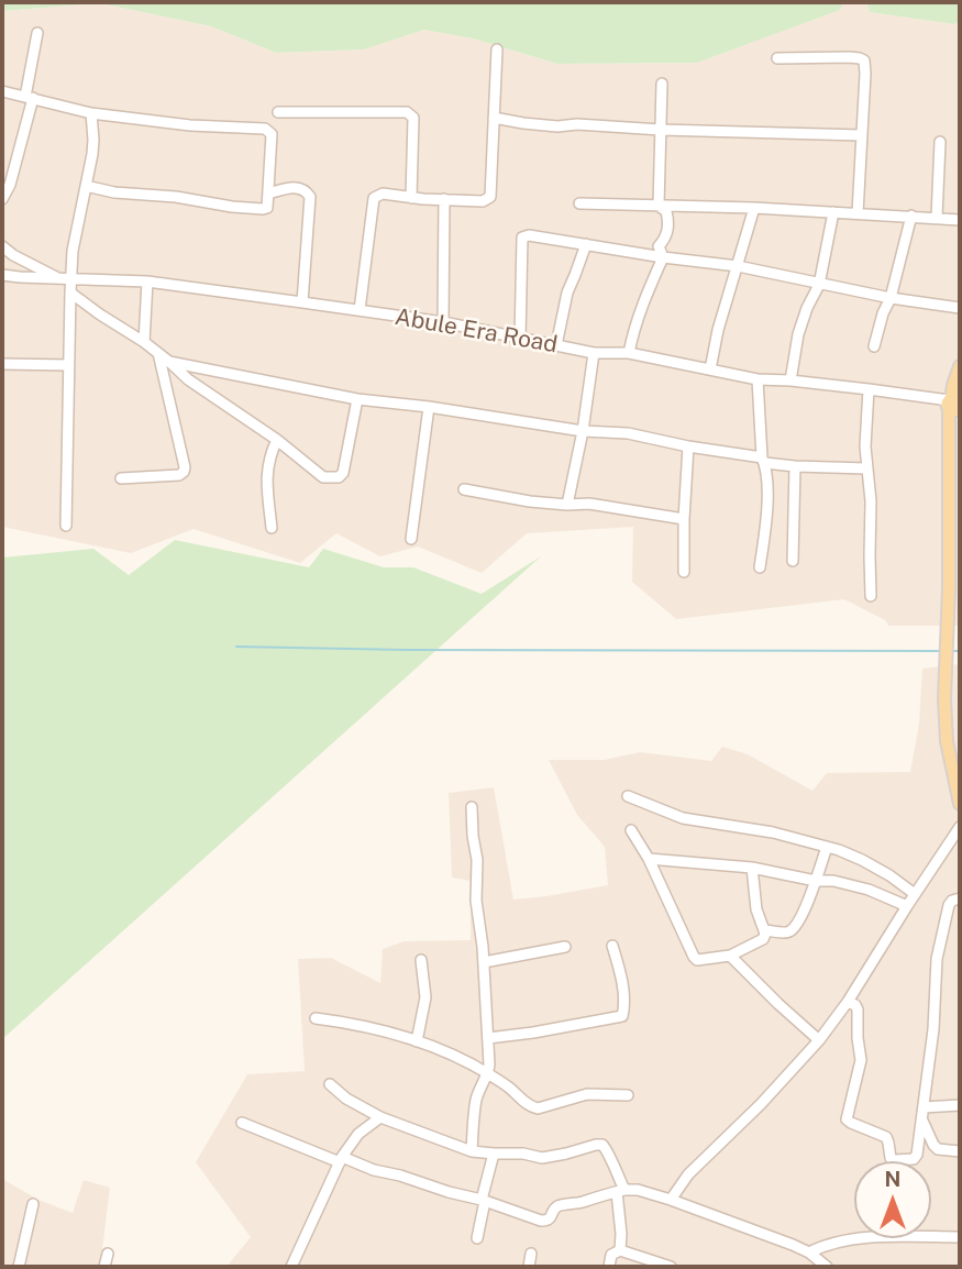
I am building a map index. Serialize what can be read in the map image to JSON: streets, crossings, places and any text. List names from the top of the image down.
{
  "streets": {
    "street": ["Abule Era Road"]
  },
  "north": "top"
}
